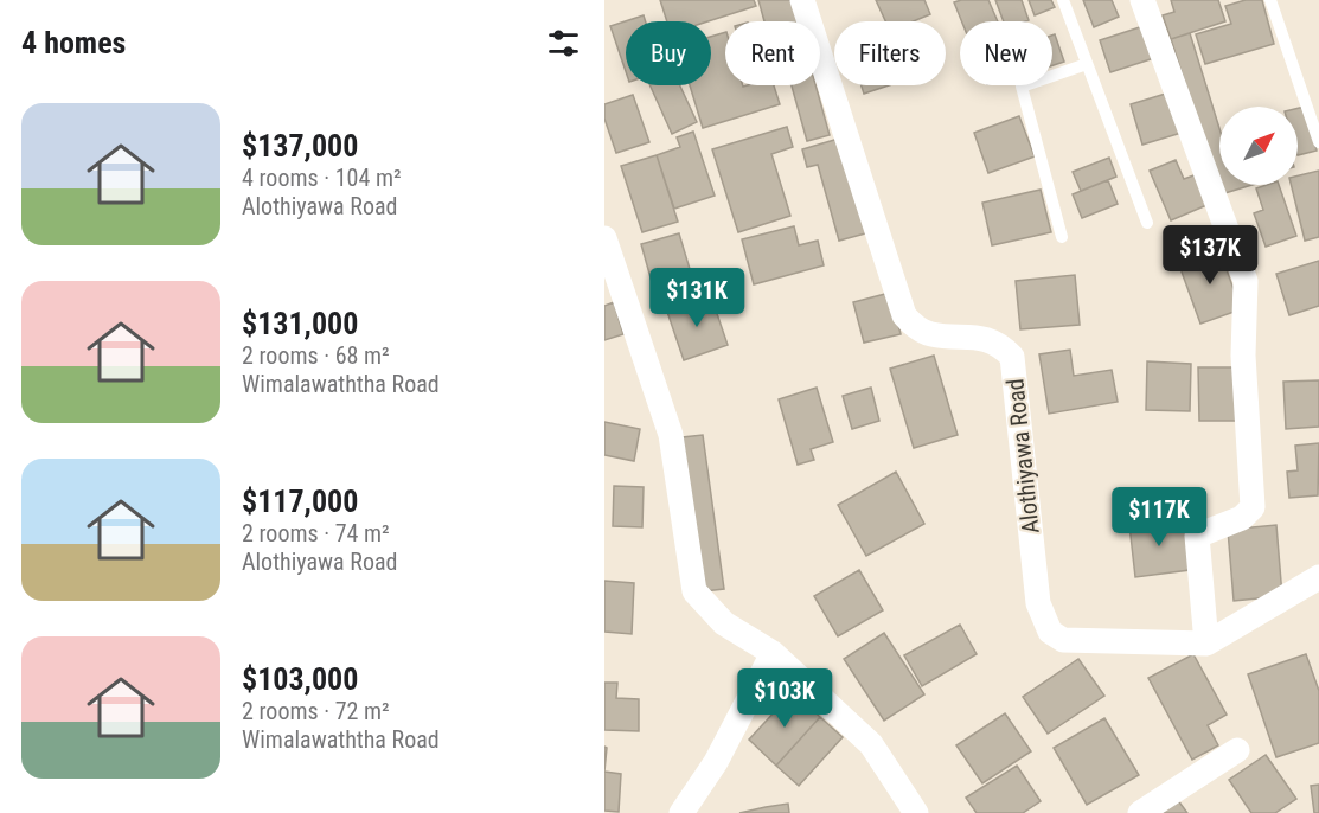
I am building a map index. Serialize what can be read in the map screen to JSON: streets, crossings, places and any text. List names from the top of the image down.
{
  "streets": {
    "street": ["Alothiyawa Road"]
  },
  "north": "top right",
  "page": {
    "heading": "4 homes",
    "chip": [
      "Buy",
      "Rent",
      "Filters",
      "New"
    ],
    "list": [
      {
        "name": "$137,000",
        "note": "4 rooms · 104 m² · Alothiyawa Road"
      },
      {
        "name": "$131,000",
        "note": "2 rooms · 68 m² · Wimalawaththa Road"
      },
      {
        "name": "$117,000",
        "note": "2 rooms · 74 m² · Alothiyawa Road"
      },
      {
        "name": "$103,000",
        "note": "2 rooms · 72 m² · Wimalawaththa Road"
      }
    ],
    "price": [
      "$137K",
      "$131K",
      "$117K",
      "$103K"
    ]
  }
}
